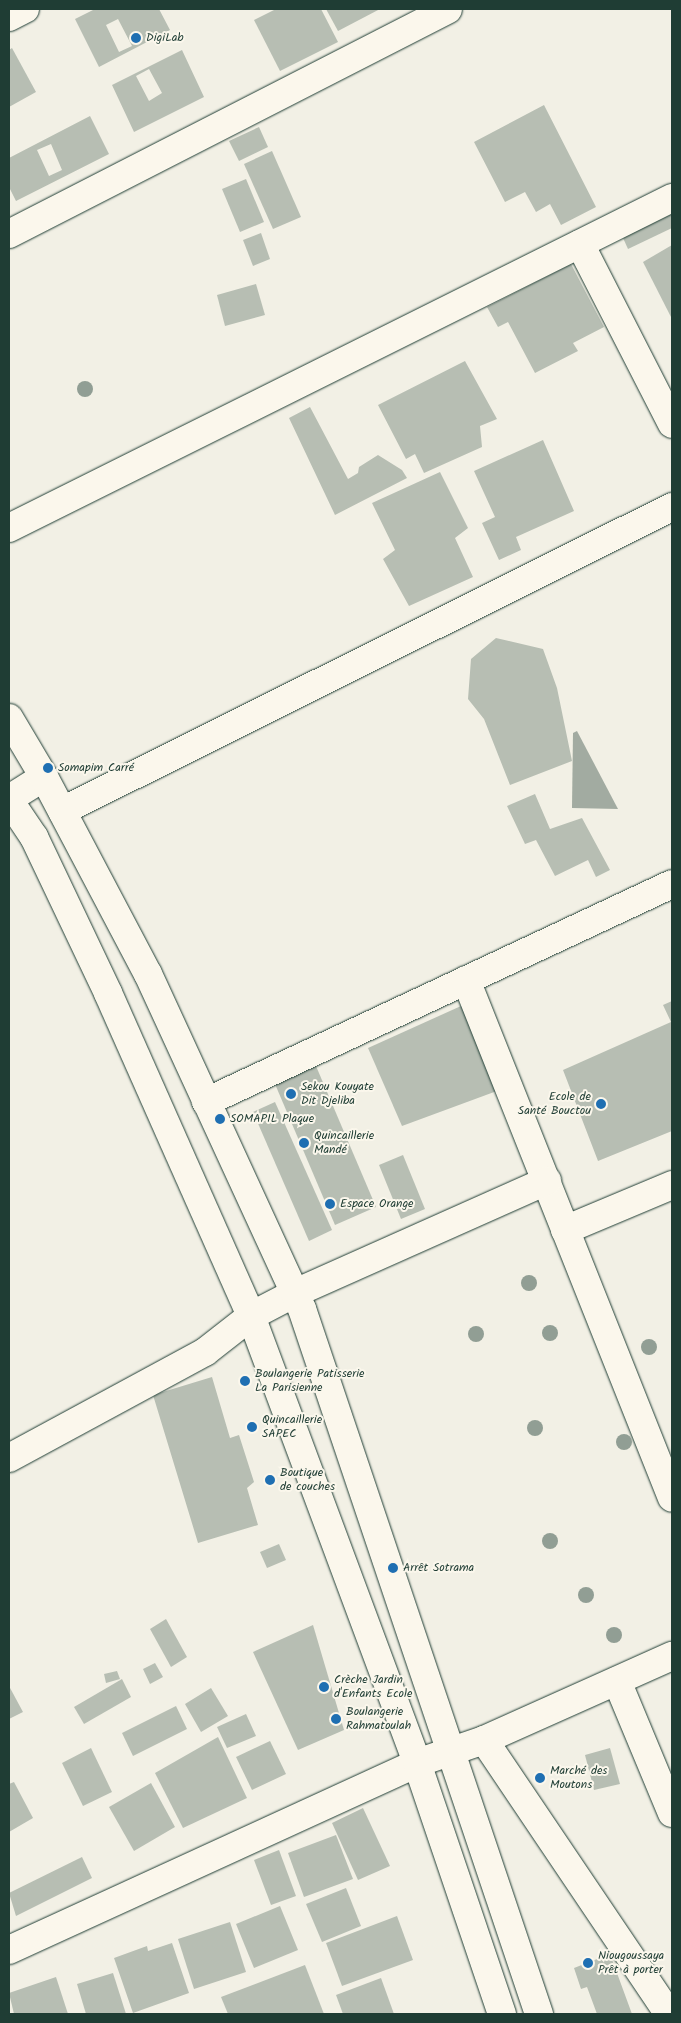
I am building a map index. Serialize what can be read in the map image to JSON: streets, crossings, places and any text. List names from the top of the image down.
{
  "places": [
    "DigiLab",
    "Somapim Carré",
    "Sekou Kouyate Dit Djeliba",
    "Ecole de Santé Bouctou",
    "SOMAPIL Plaque",
    "Quincaillerie Mandé",
    "Espace Orange",
    "Boulangerie Patisserie La Parisienne",
    "Quincaillerie SAPEC",
    "Boutique de couches",
    "Arrêt Sotrama",
    "Crèche Jardin d'Enfants Ecole",
    "Boulangerie Rahmatoulah",
    "Marché des Moutons",
    "Niougoussaya Prêt à porter"
  ]
}
